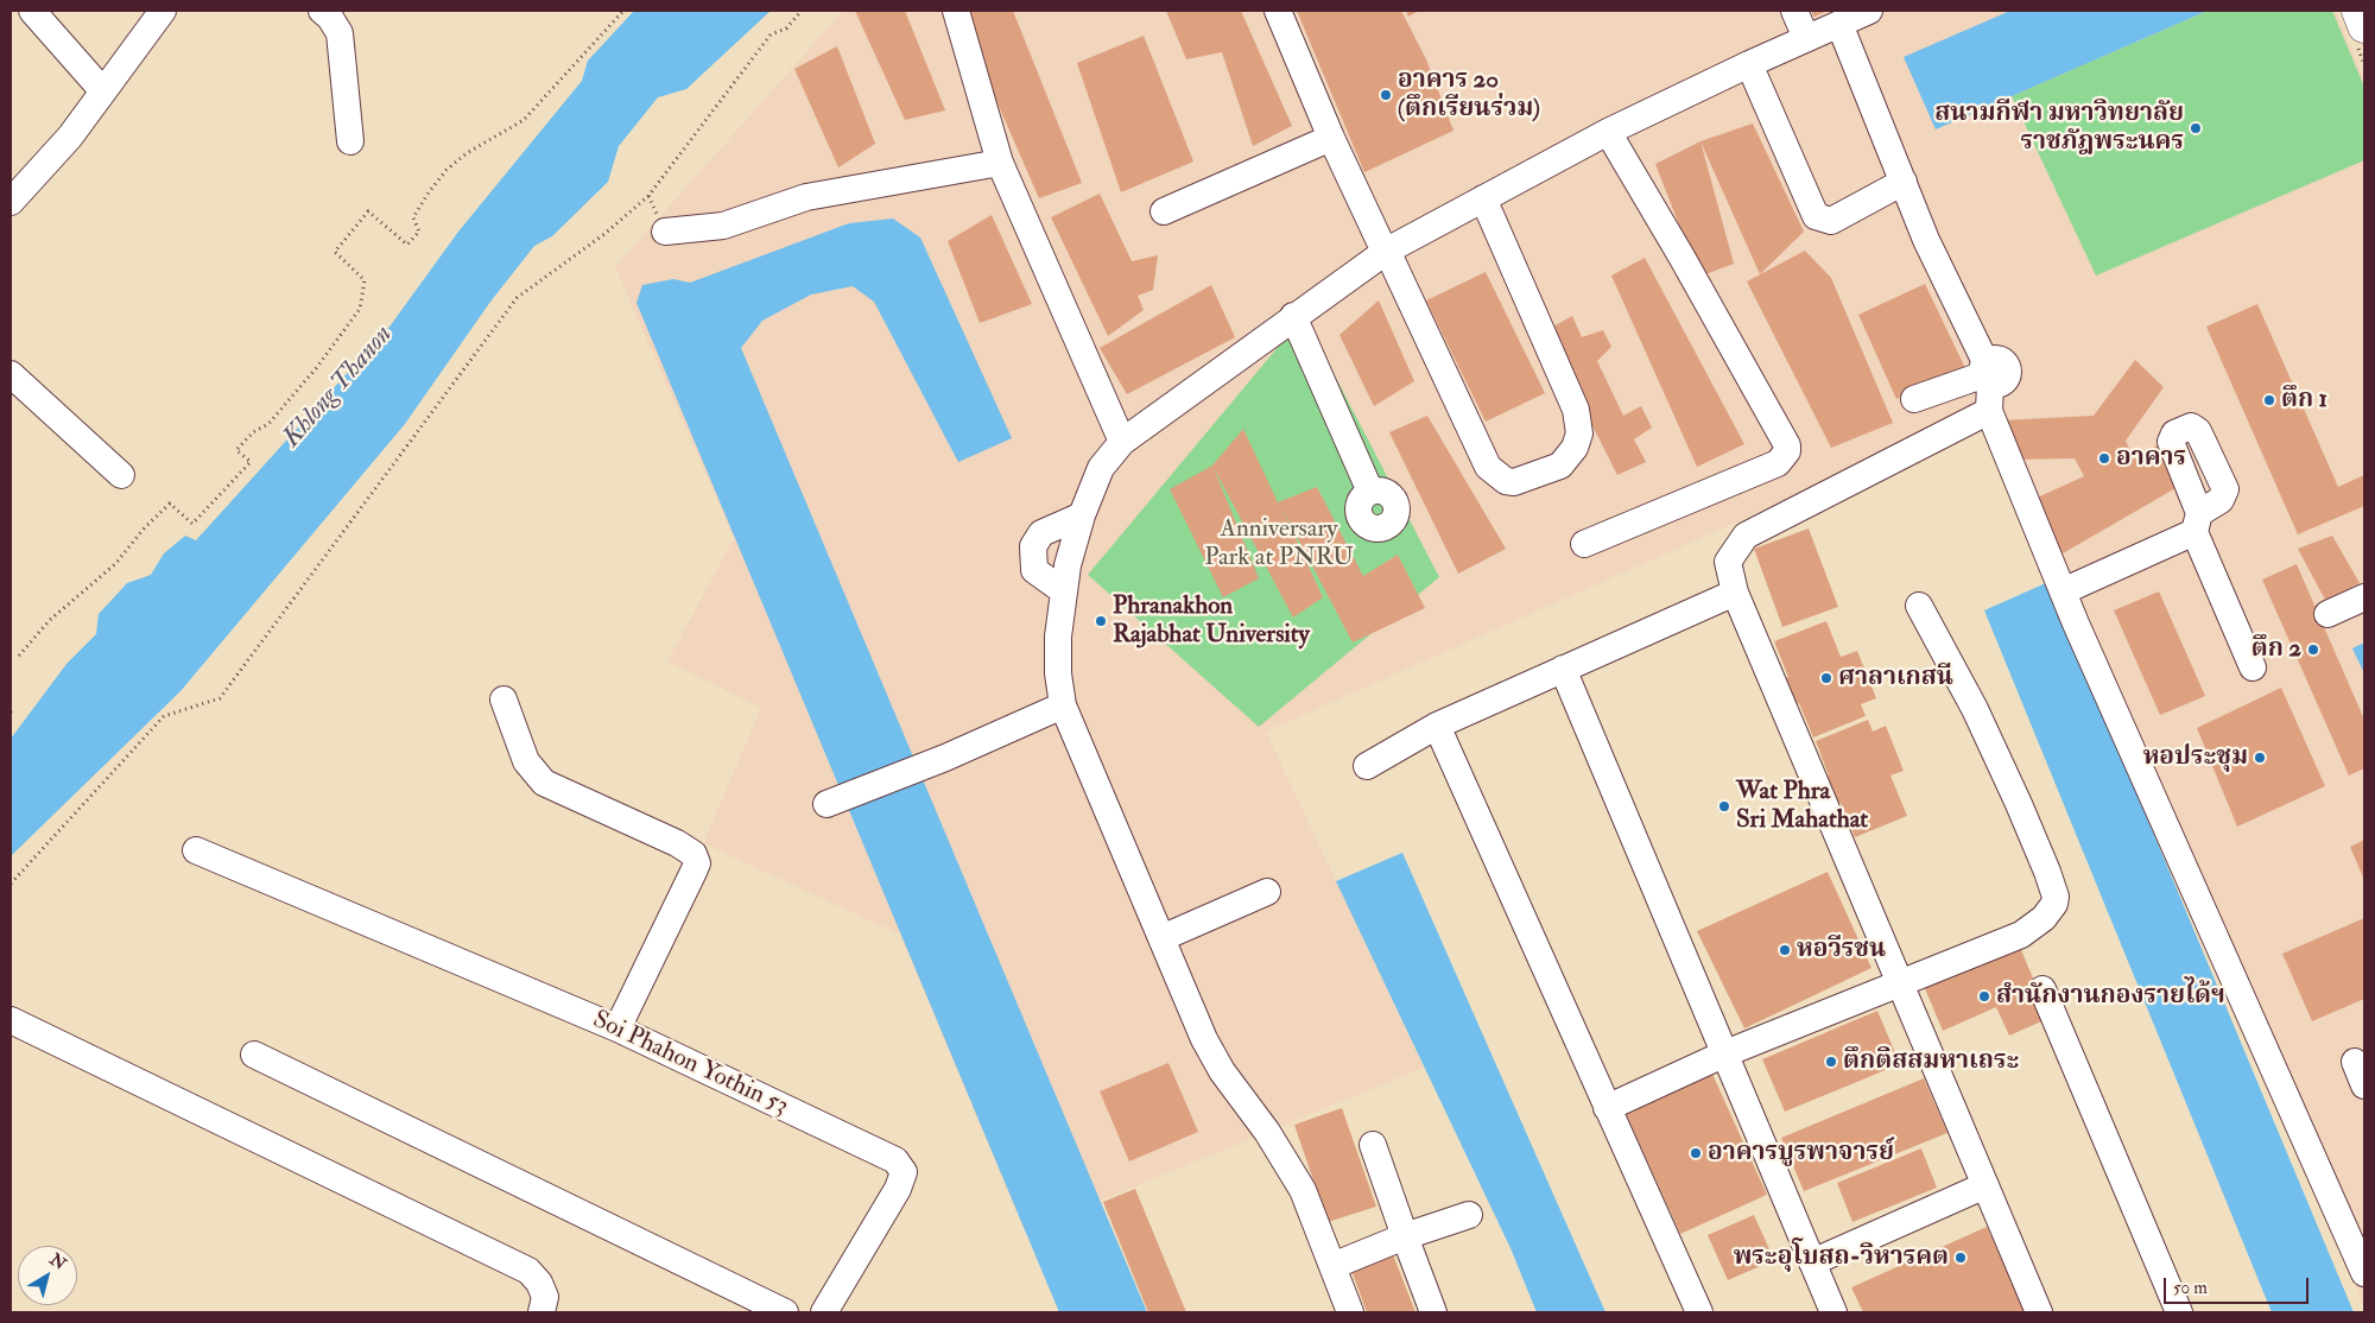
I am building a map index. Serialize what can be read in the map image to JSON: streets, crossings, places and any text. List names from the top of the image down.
{
  "streets": {
    "street": ["Soi Phahon Yothin 53"]
  },
  "water": ["Khlong Thanon"],
  "parks": ["Anniversary Park at PNRU"],
  "places": [
    "อาคาร 20 (ตึกเรียนร่วม)",
    "สนามกีฬา มหาวิทยาลัย ราชภัฎพระนคร",
    "ตึก 1",
    "อาคาร",
    "Phranakhon Rajabhat University",
    "ตึก 2",
    "ศาลาเกสนี",
    "หอประชุม",
    "Wat Phra Sri Mahathat",
    "หอวีรชน",
    "สำนักงานกองรายได้ฯ",
    "ตึกติสสมหาเถระ",
    "อาคารบูรพาจารย์",
    "พระอุโบสถ-วิหารคต"
  ],
  "scale_bar": "50 m",
  "north": "top right"
}
